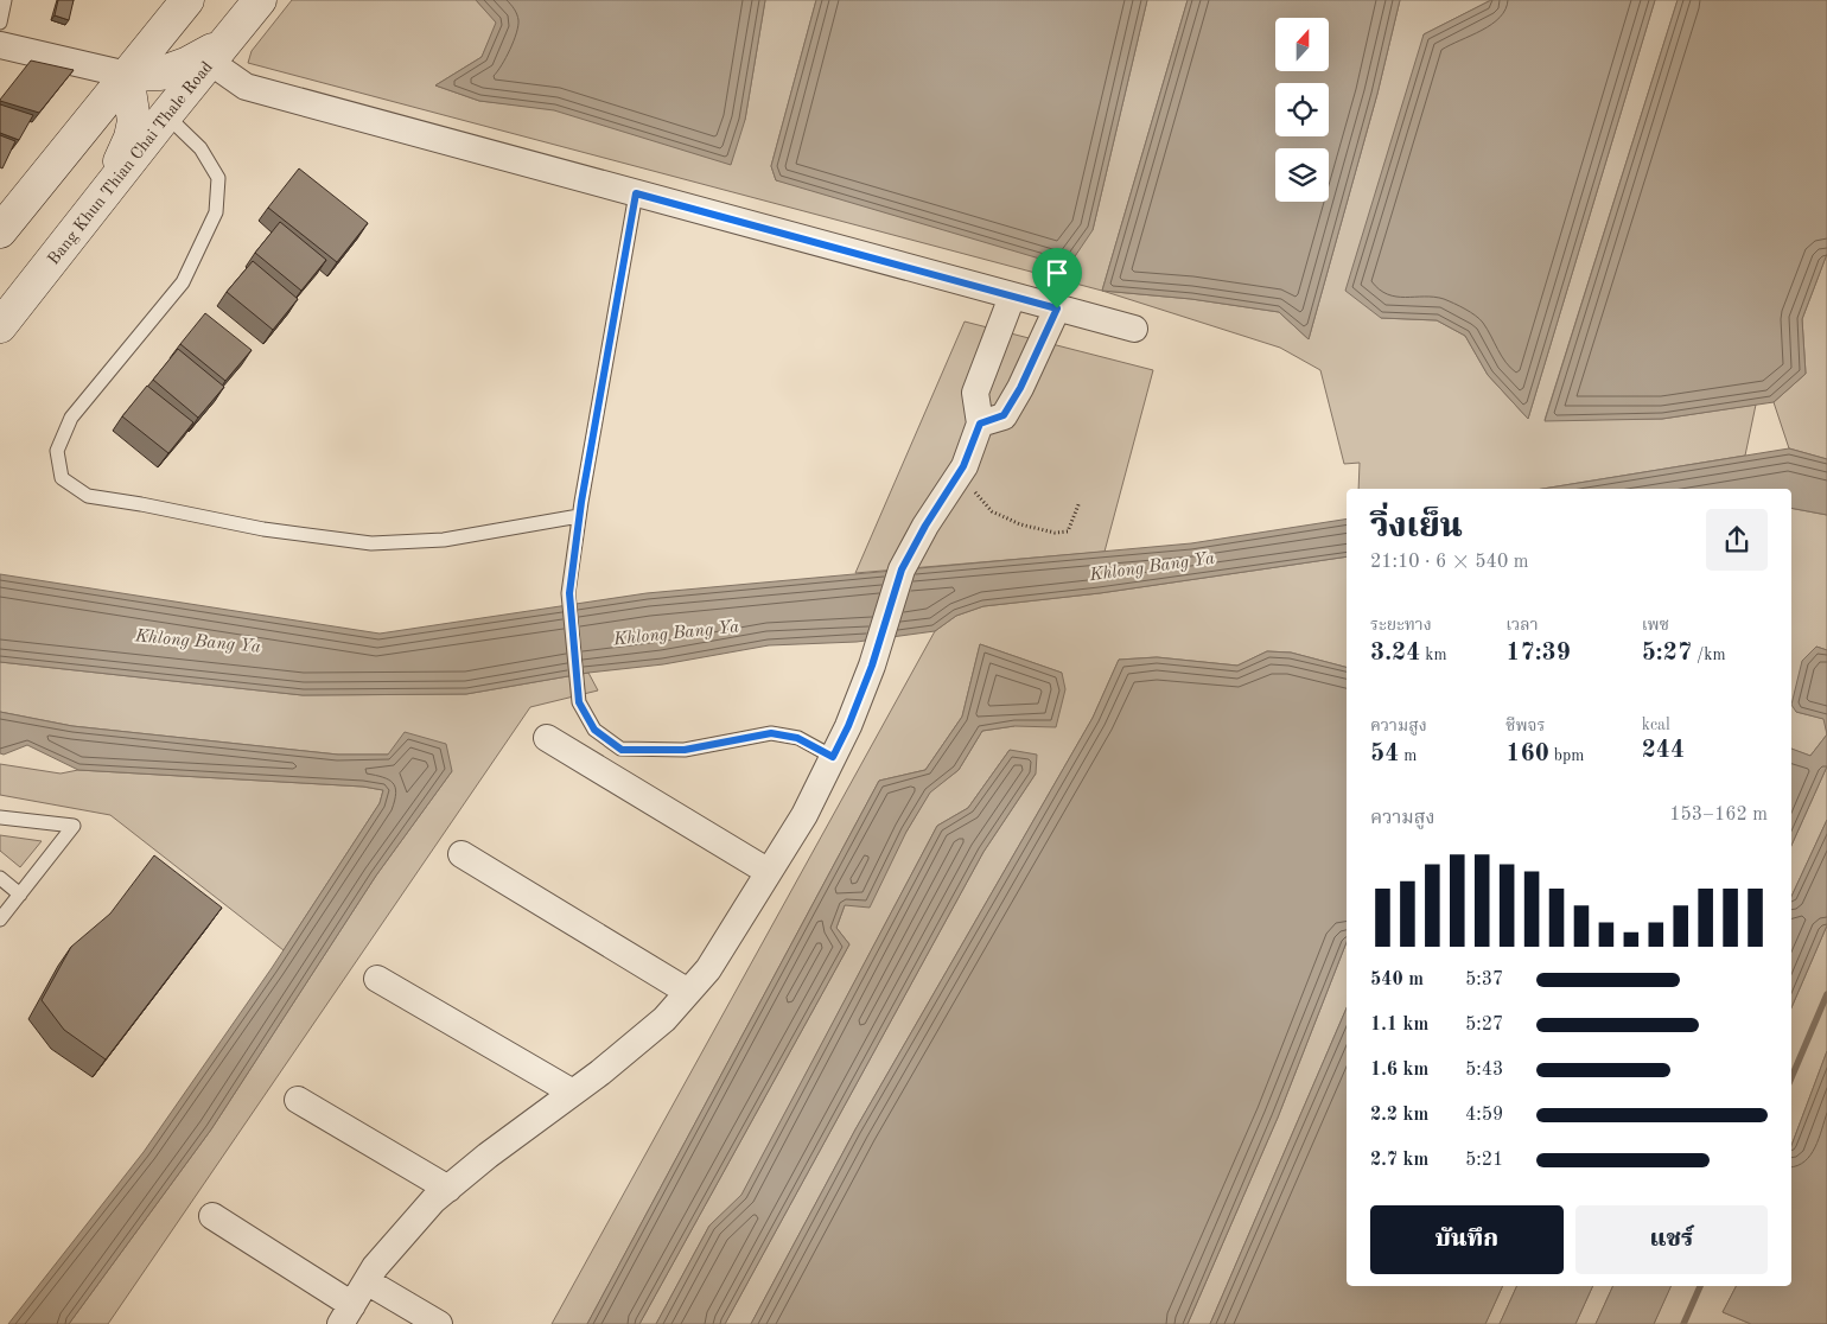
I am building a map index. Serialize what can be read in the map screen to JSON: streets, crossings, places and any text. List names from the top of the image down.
{
  "streets": {
    "main road": ["Bang Khun Thian Chai Thale Road"]
  },
  "water": ["Khlong Bang Ya"],
  "north": "top",
  "page": {
    "heading": ["วิ่งเย็น", "21:10 · 6 × 540 m"],
    "stats": [
      ["ระยะทาง", "3.24 km"],
      ["เวลา", "17:39"],
      ["เพซ", "5:27 /km"],
      ["ความสูง", "54 m"],
      ["ชีพจร", "160 bpm"],
      ["kcal", "244"]
    ],
    "chart": ["ความสูง", "153–162 m"],
    "list": [
      {
        "name": "540 m",
        "note": "5:37"
      },
      {
        "name": "1.1 km",
        "note": "5:27"
      },
      {
        "name": "1.6 km",
        "note": "5:43"
      },
      {
        "name": "2.2 km",
        "note": "4:59"
      },
      {
        "name": "2.7 km",
        "note": "5:21"
      }
    ],
    "buttons": ["บันทึก", "แชร์"]
  }
}
